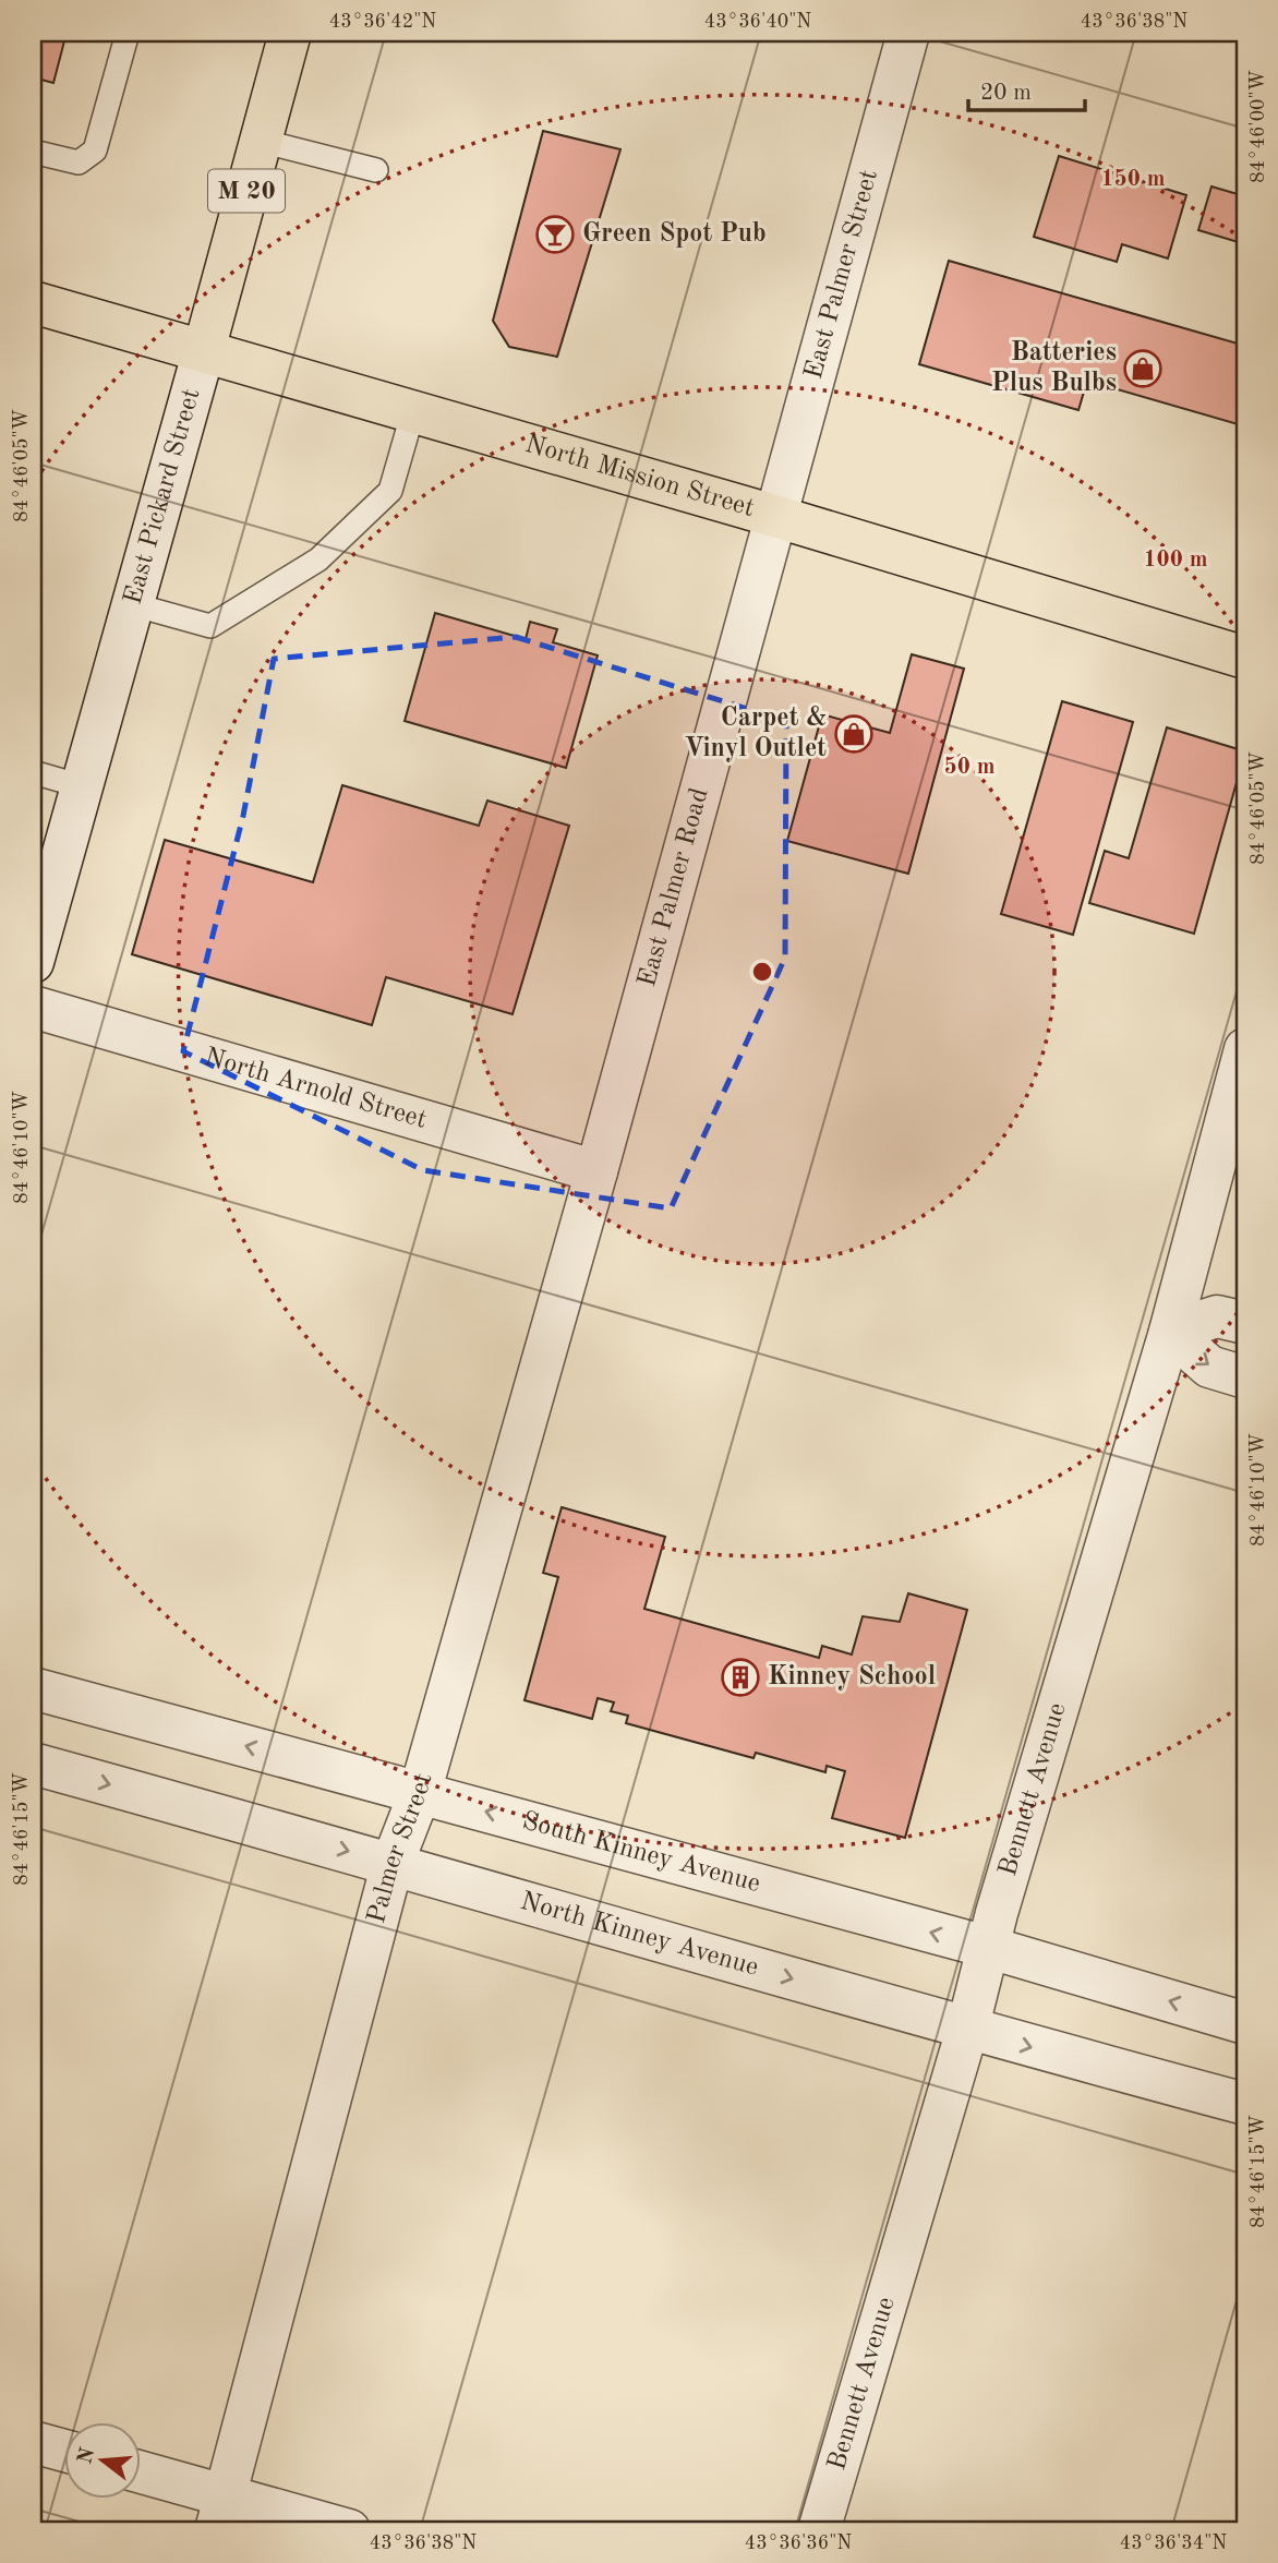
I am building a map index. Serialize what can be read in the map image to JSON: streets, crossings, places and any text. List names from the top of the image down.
{
  "streets": {
    "main road": ["M 20", "North Mission Street", "East Pickard Street"],
    "street": [
      "East Palmer Street",
      "East Palmer Road",
      "North Arnold Street",
      "Bennett Avenue",
      "Palmer Street",
      "South Kinney Avenue",
      "North Kinney Avenue"
    ]
  },
  "crossings": [
    ["East Palmer Street", "North Mission Street"],
    ["East Palmer Street", "East Palmer Road"],
    ["North Mission Street", "East Pickard Street"],
    ["North Mission Street", "East Palmer Road"],
    ["East Palmer Road", "North Arnold Street"],
    ["East Palmer Road", "Palmer Street"],
    ["North Arnold Street", "Palmer Street"],
    ["Bennett Avenue", "South Kinney Avenue"],
    ["Bennett Avenue", "North Kinney Avenue"],
    ["Palmer Street", "South Kinney Avenue"],
    ["Palmer Street", "North Kinney Avenue"]
  ],
  "one_way": ["South Kinney Avenue", "North Kinney Avenue"],
  "places": {
    "bar": ["Green Spot Pub"],
    "shop": ["Batteries Plus Bulbs", "Carpet & Vinyl Outlet"],
    "building": ["Kinney School"]
  },
  "scale_bar": "20 m",
  "north": "left",
  "coordinates": [
    "43°36'42\"N",
    "43°36'40\"N",
    "43°36'38\"N",
    "84°46'00\"W",
    "84°46'05\"W",
    "84°46'10\"W",
    "84°46'15\"W",
    "43°36'36\"N",
    "43°36'34\"N"
  ],
  "rings": ["150 m", "100 m", "50 m"]
}
